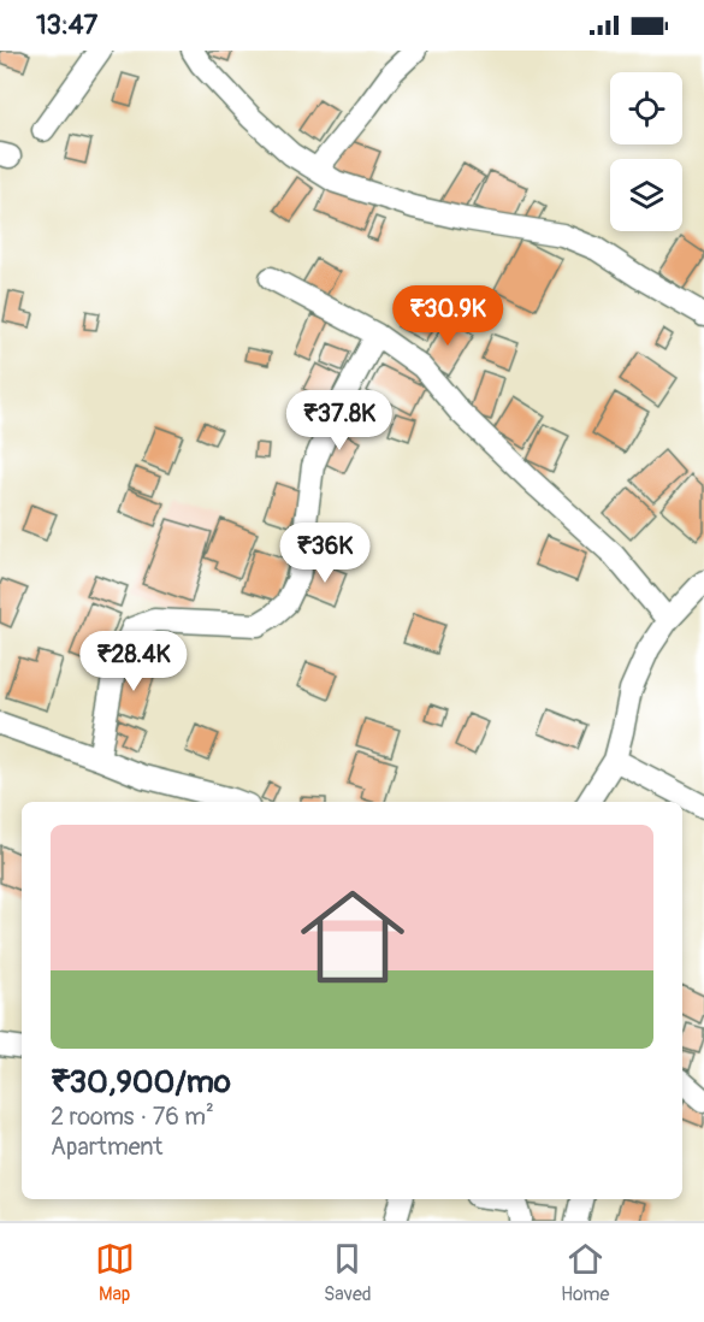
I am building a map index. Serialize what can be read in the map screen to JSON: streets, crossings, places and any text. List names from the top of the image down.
{
  "page": {
    "status": "13:47",
    "price": [
      "₹30.9K",
      "₹37.8K",
      "₹36K",
      "₹28.4K"
    ],
    "list": [
      {
        "name": "₹30,900/mo",
        "note": "2 rooms · 76 m² · Apartment"
      }
    ],
    "tabs": ["Map", "Saved", "Home"]
  }
}
